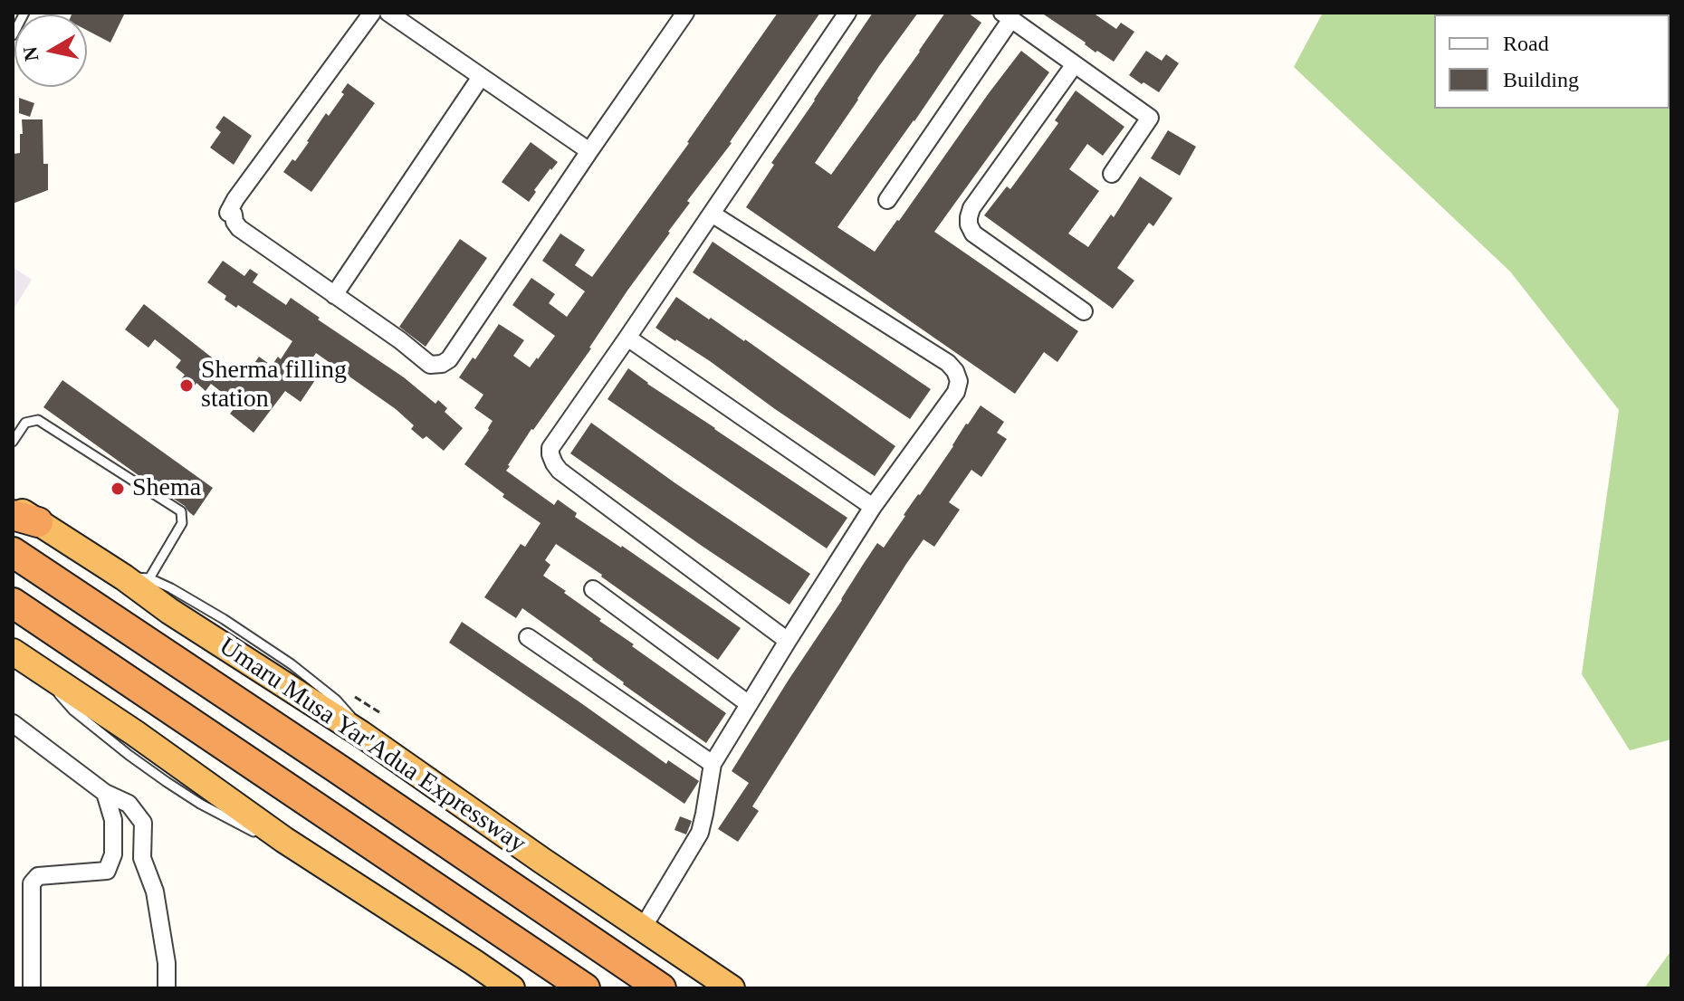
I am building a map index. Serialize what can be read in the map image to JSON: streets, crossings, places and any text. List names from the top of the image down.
{
  "streets": {
    "highway": ["Umaru Musa Yar'Adua Expressway"]
  },
  "places": ["Sherma filling station", "Shema"],
  "legend": ["Road", "Building"],
  "north": "left"
}
